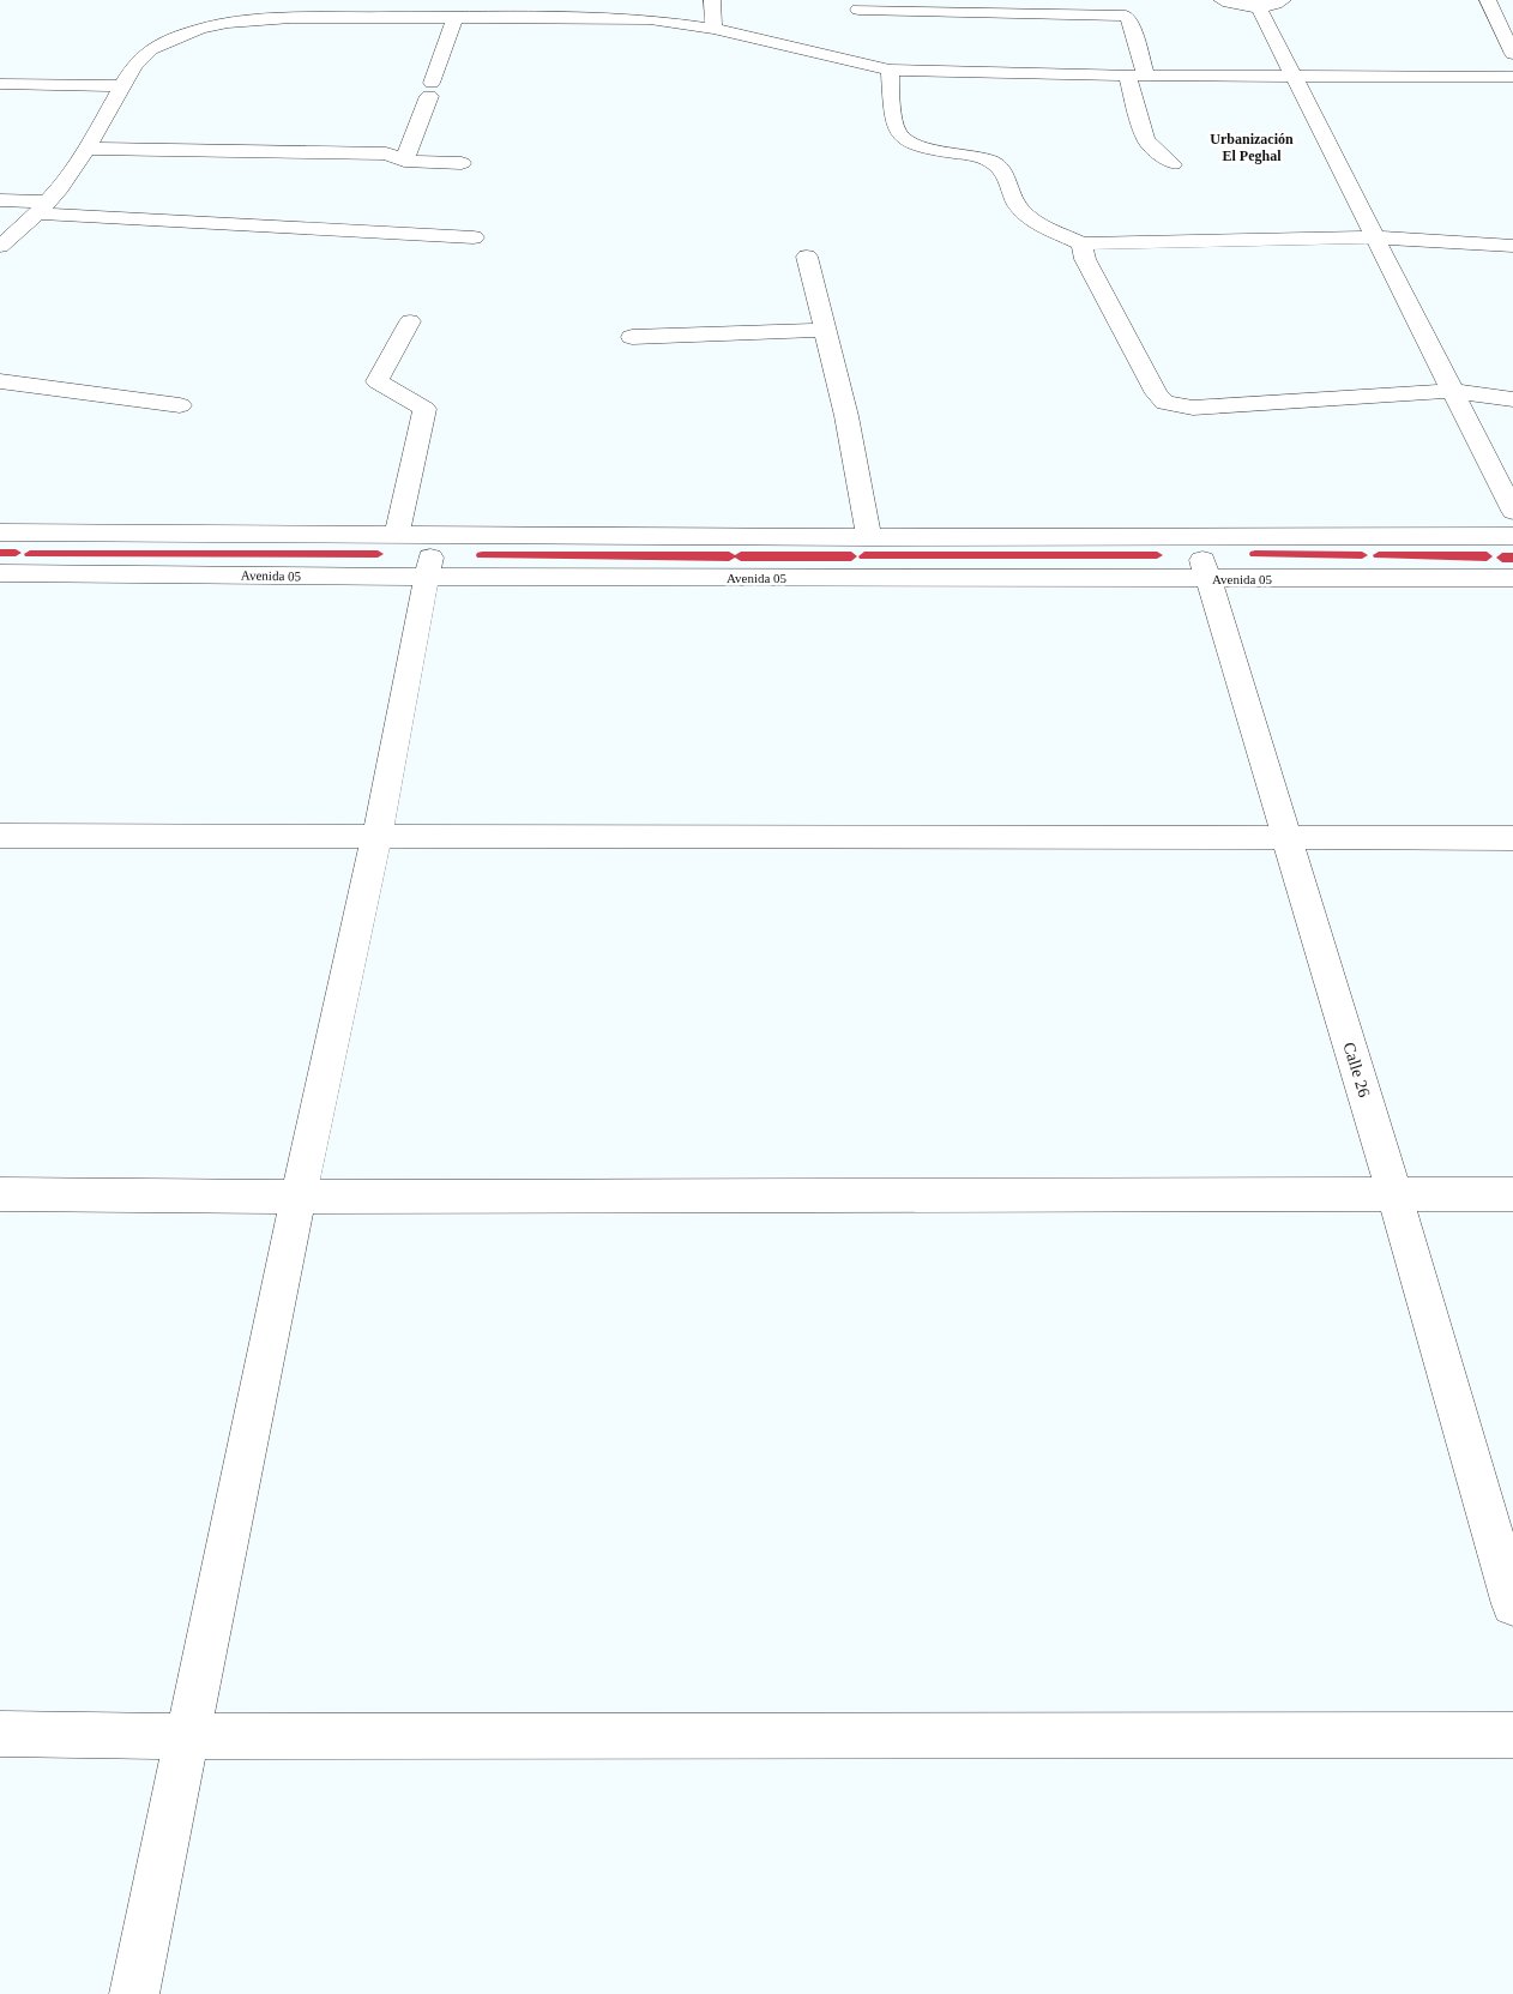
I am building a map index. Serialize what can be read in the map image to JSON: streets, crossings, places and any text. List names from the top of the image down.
{
  "streets": {
    "street": ["Avenida 05", "Calle 26"]
  },
  "crossings": [
    ["Avenida 05", "Calle 26"]
  ],
  "districts": ["Urbanización El Peghal"]
}
